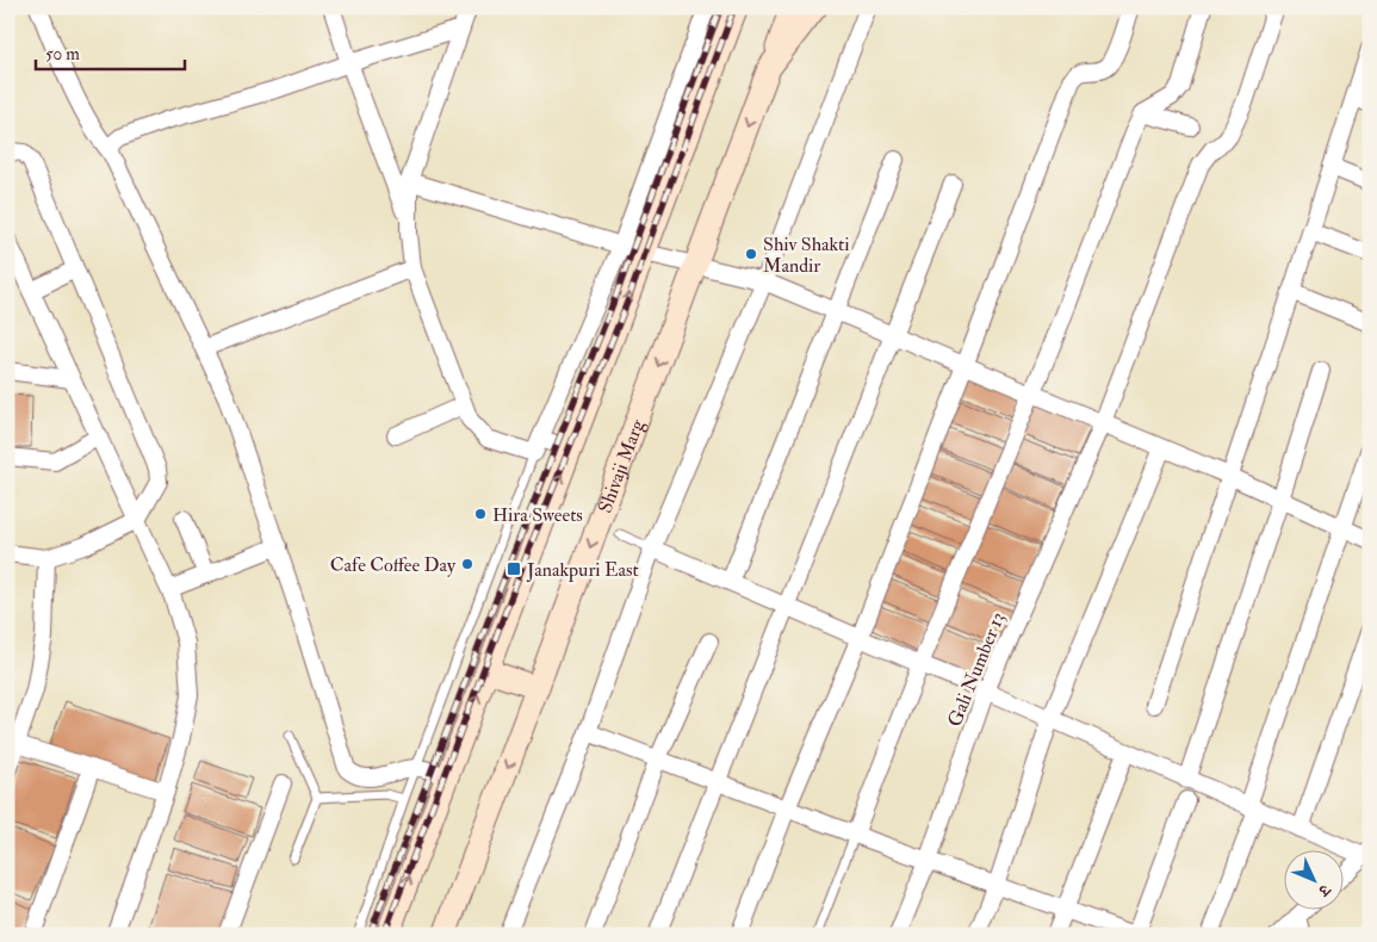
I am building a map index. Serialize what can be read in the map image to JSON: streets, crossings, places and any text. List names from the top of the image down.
{
  "streets": {
    "main road": ["Shivaji Marg"],
    "street": ["Gali Number 13"]
  },
  "places": {
    "other": ["Shiv Shakti Mandir", "Hira Sweets", "Cafe Coffee Day"],
    "transit": ["Janakpuri East"]
  },
  "scale_bar": "50 m",
  "north": "bottom right"
}
